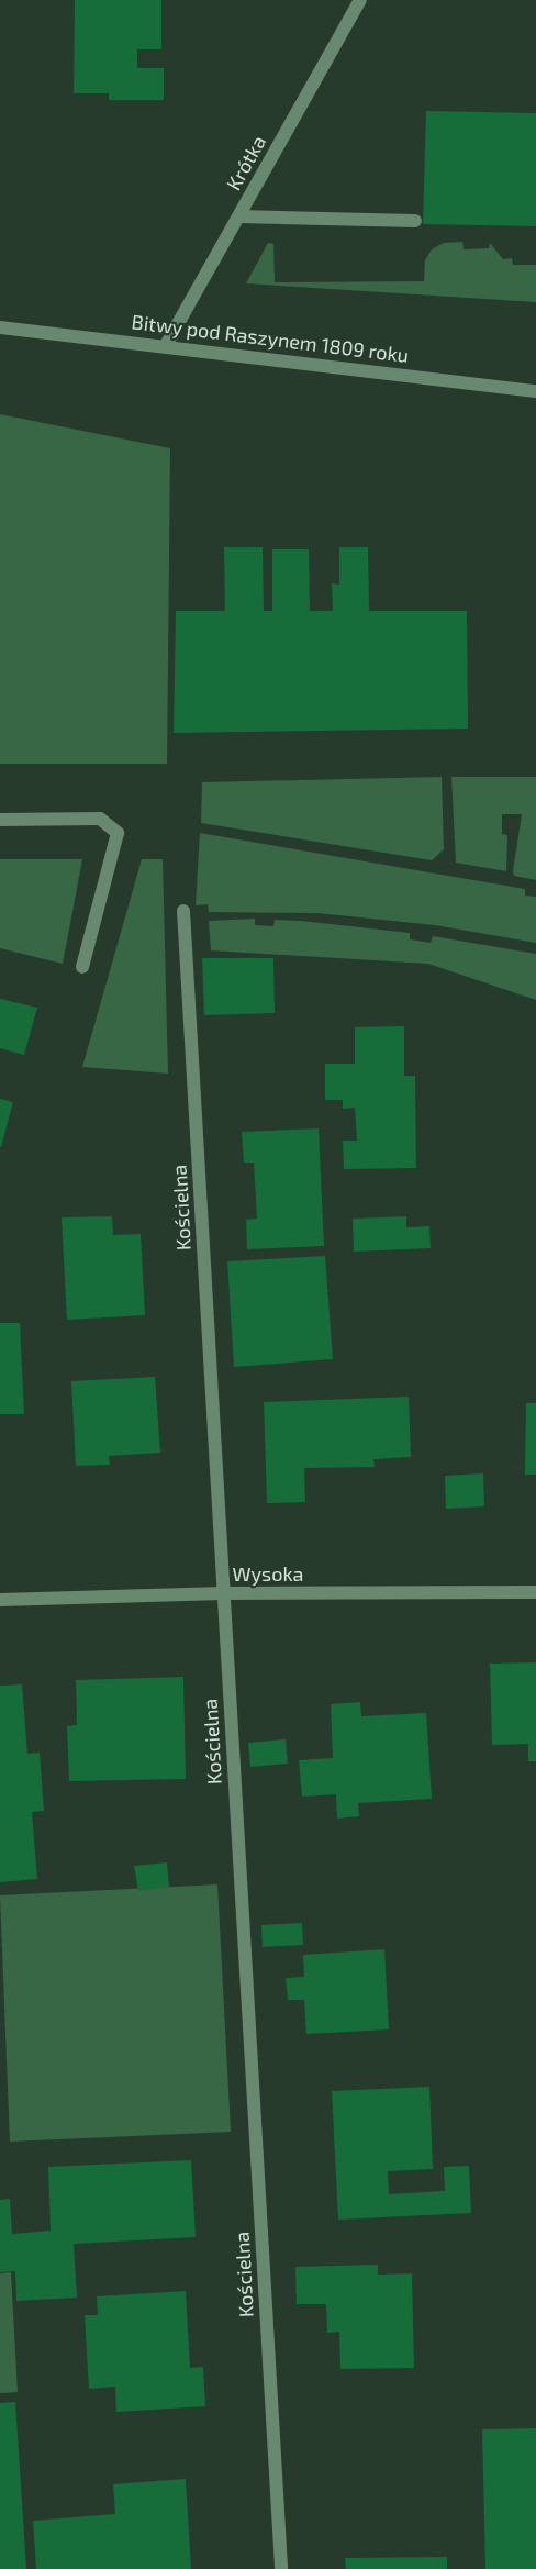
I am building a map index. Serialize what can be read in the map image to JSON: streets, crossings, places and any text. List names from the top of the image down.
{
  "streets": {
    "street": [
      "Krótka",
      "Bitwy pod Raszynem 1809 roku",
      "Kościelna",
      "Wysoka"
    ]
  },
  "crossings": [
    ["Krótka", "Bitwy pod Raszynem 1809 roku"],
    ["Kościelna", "Wysoka"]
  ]
}
